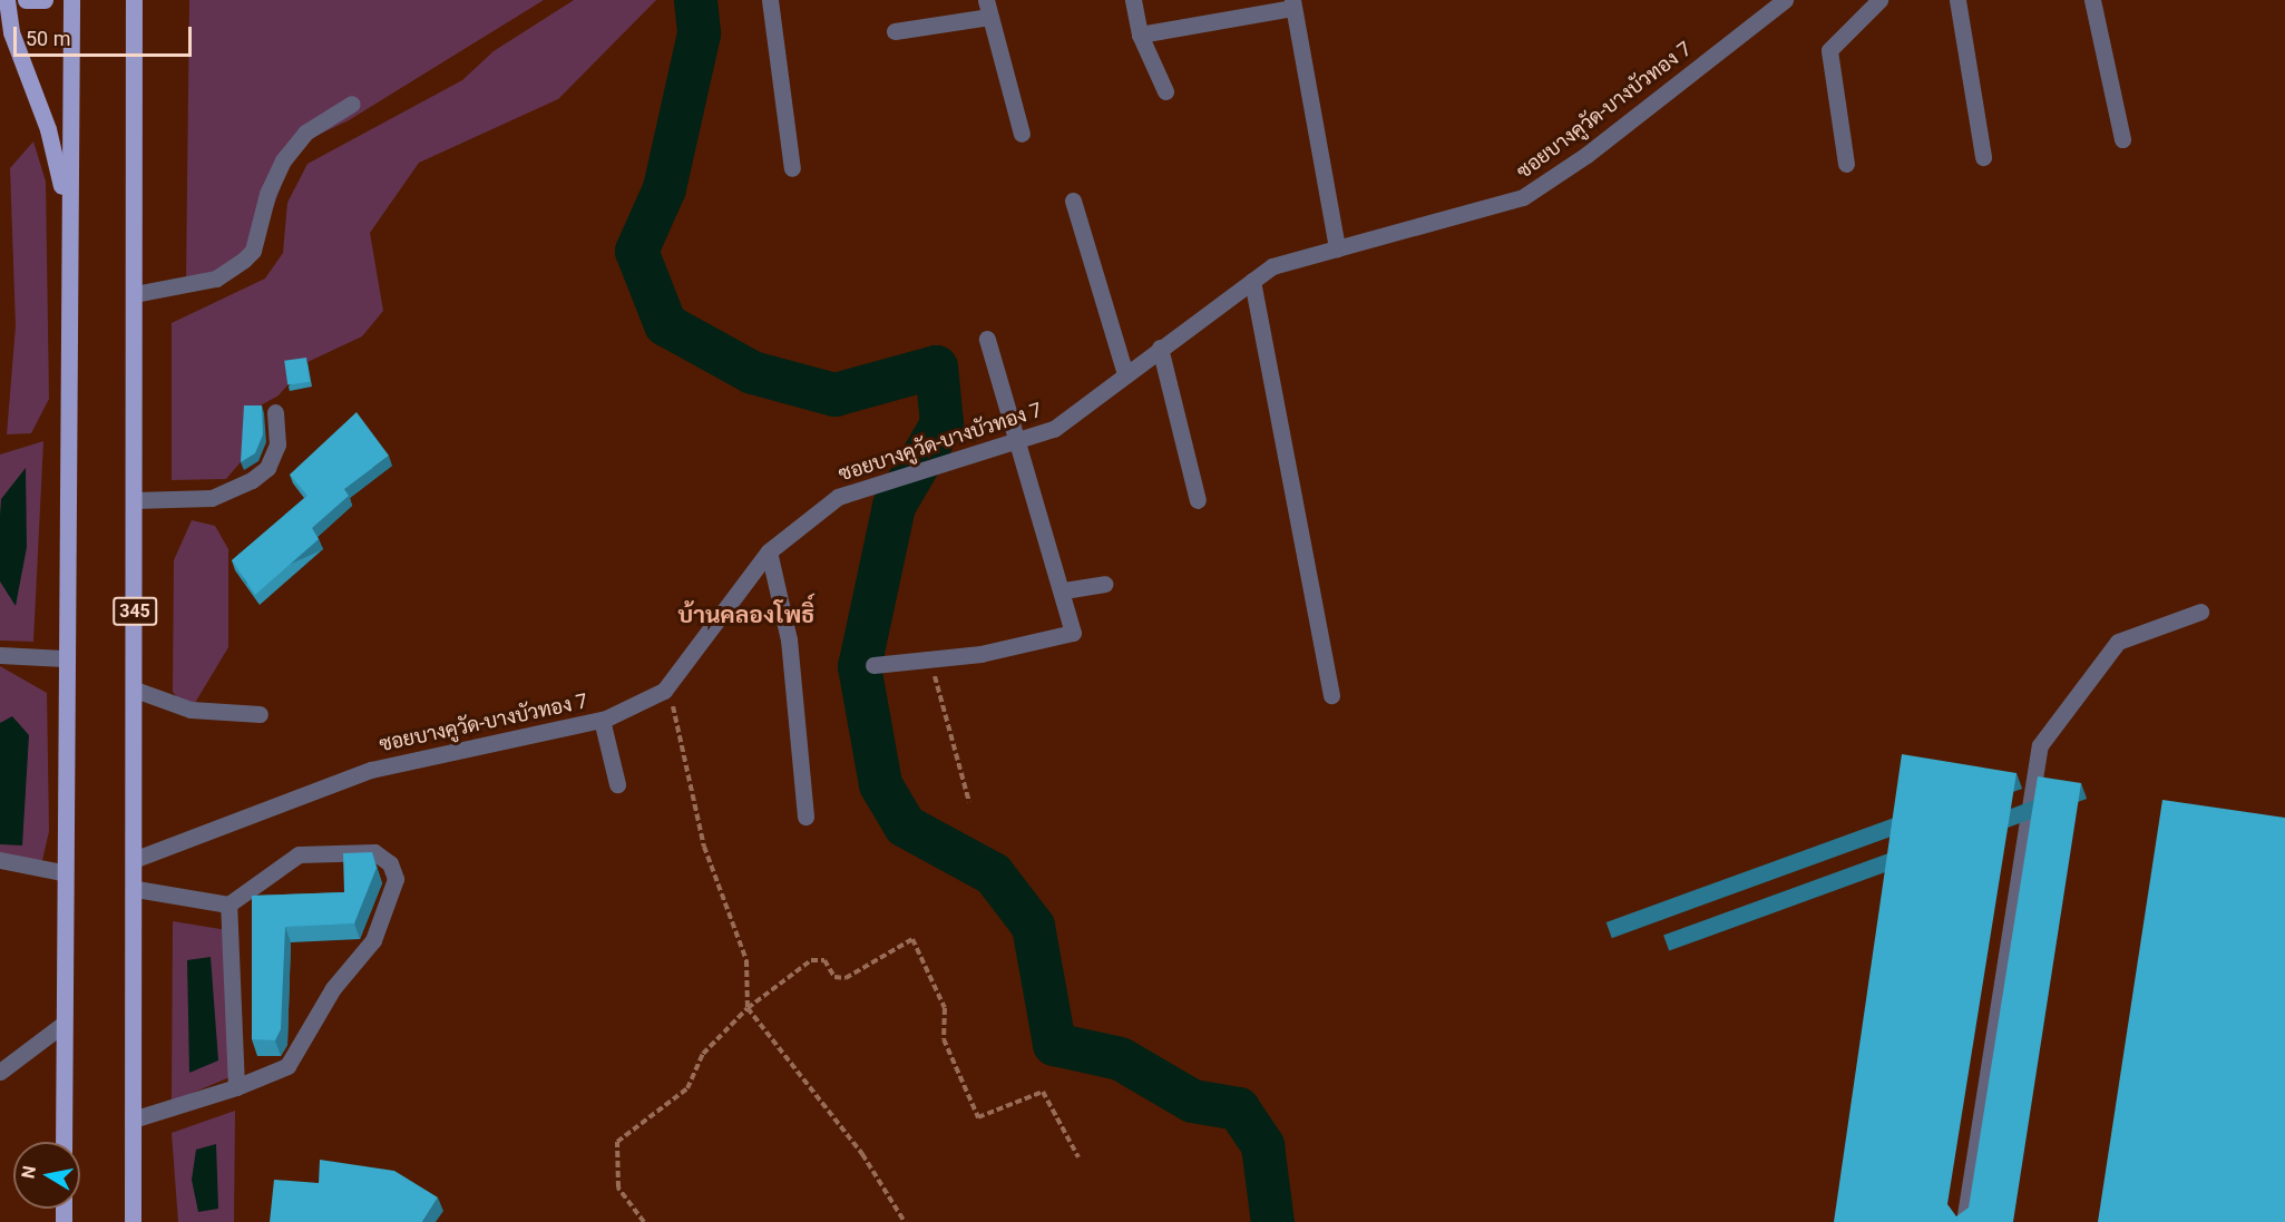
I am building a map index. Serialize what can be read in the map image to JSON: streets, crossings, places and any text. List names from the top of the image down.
{
  "streets": {
    "main road": ["345"],
    "street": ["ซอยบางคูวัด-บางบัวทอง 7"]
  },
  "crossings": [
    ["ซอยบางคูวัด-บางบัวทอง 7", "345"]
  ],
  "districts": ["บ้านคลองโพธิ์"],
  "scale_bar": "50 m",
  "north": "left"
}
